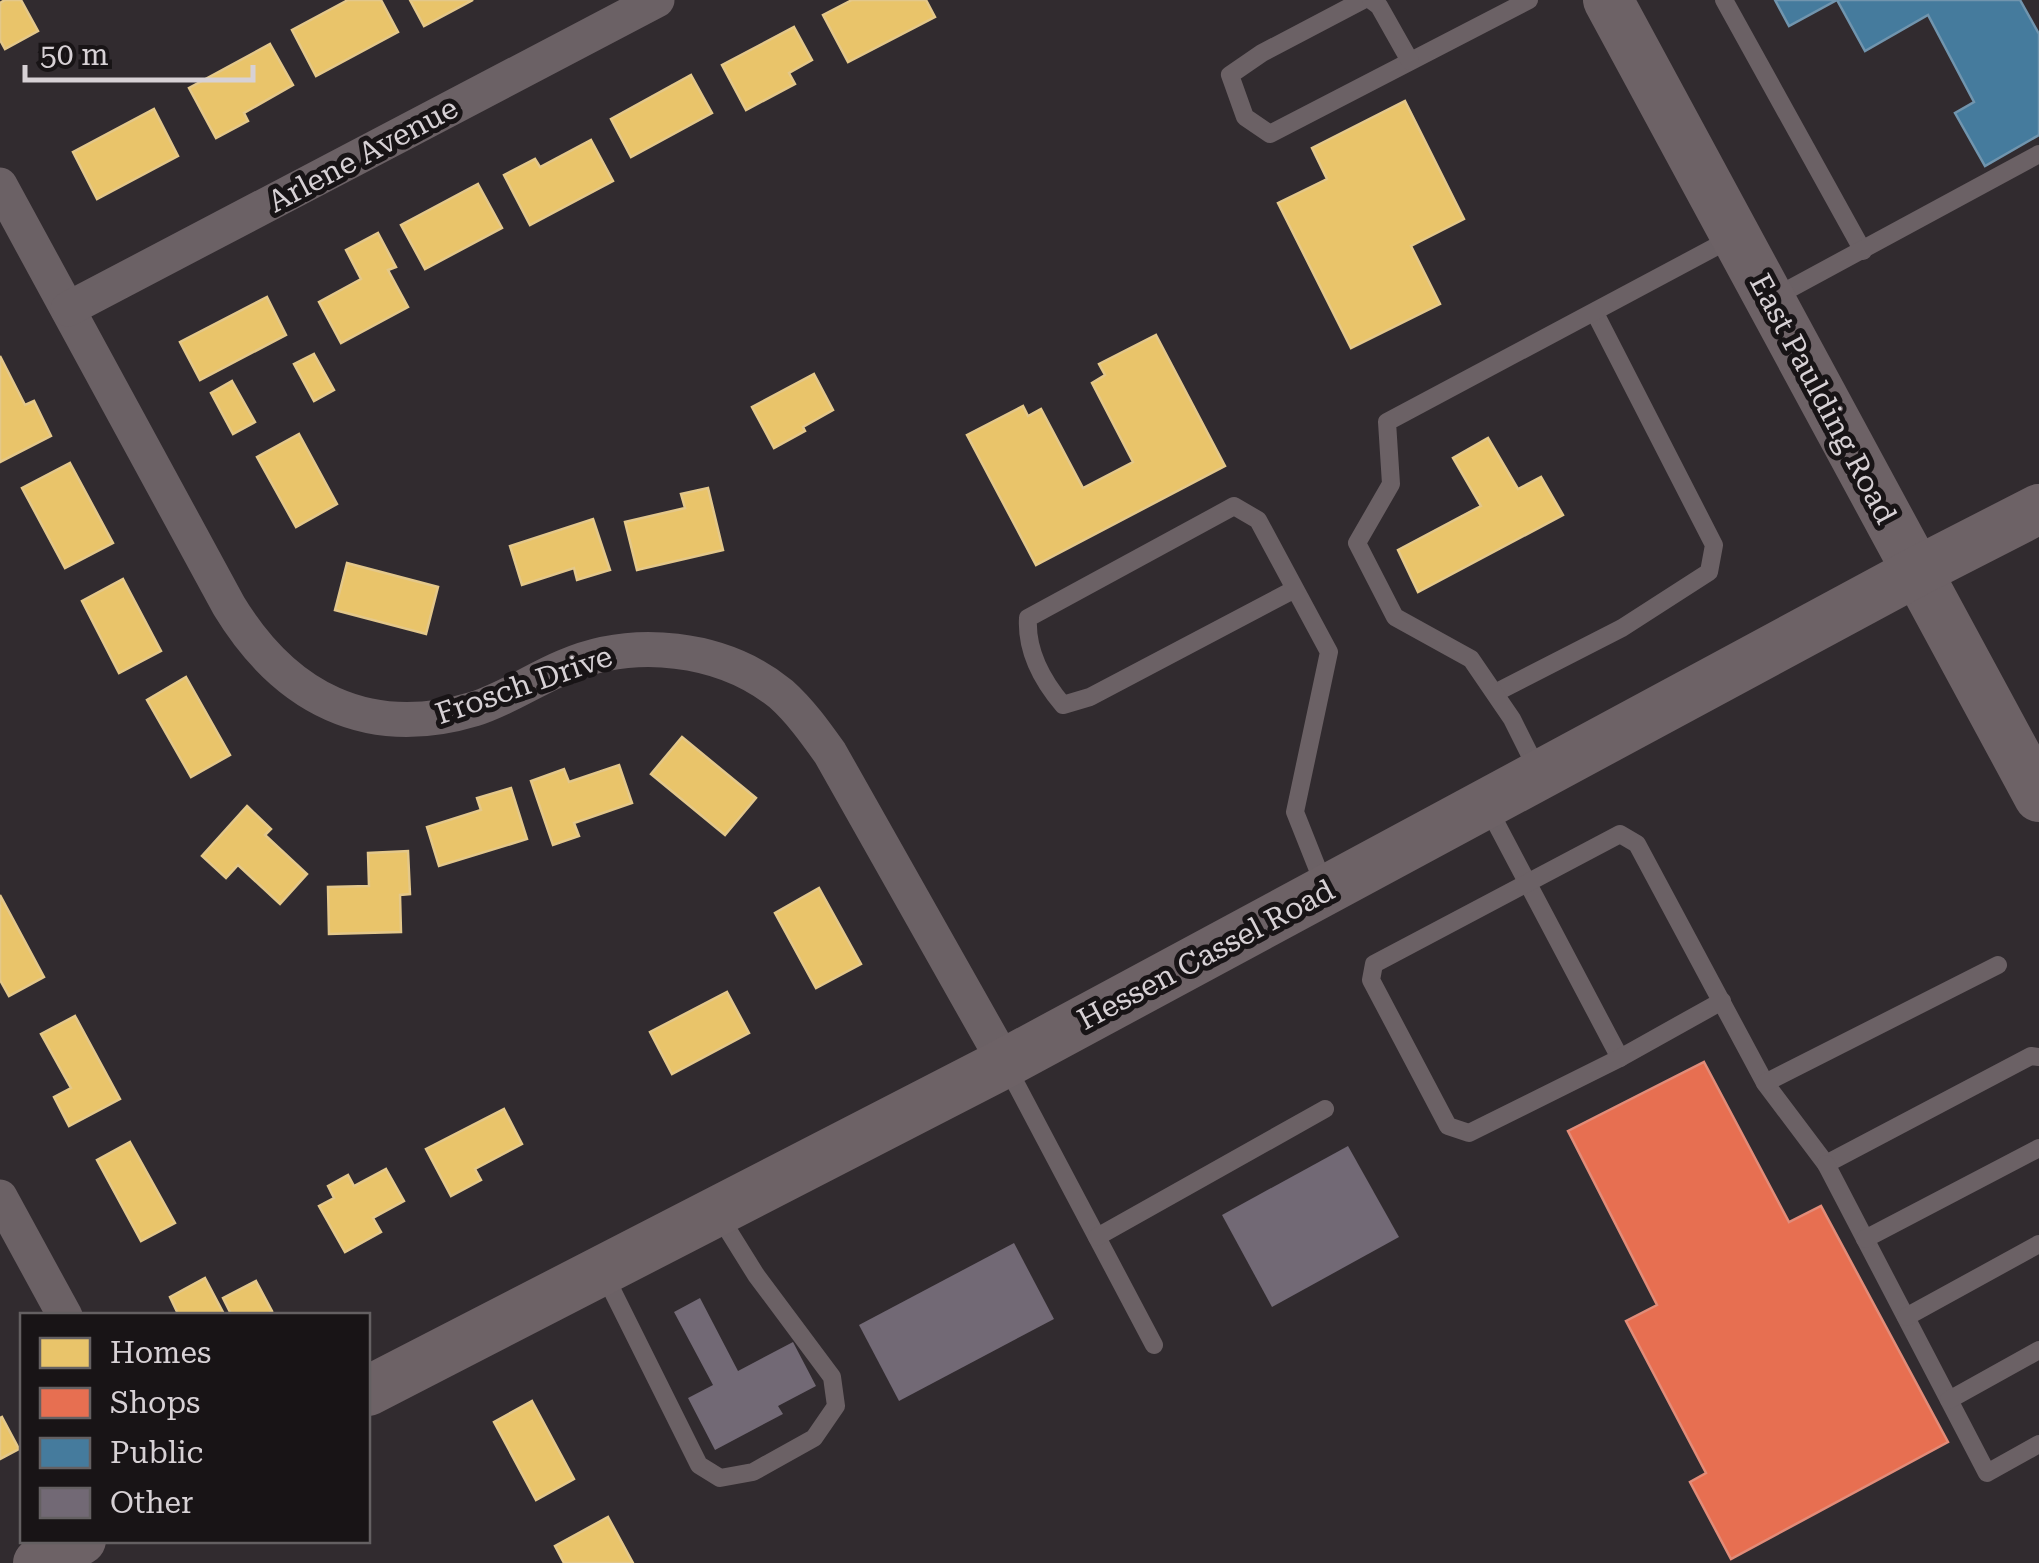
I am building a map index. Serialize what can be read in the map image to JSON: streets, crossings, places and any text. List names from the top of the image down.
{
  "streets": {
    "main road": ["East Paulding Road", "Hessen Cassel Road"],
    "street": ["Arlene Avenue", "Frosch Drive"]
  },
  "crossings": [
    ["Arlene Avenue", "Frosch Drive"],
    ["East Paulding Road", "Hessen Cassel Road"],
    ["Frosch Drive", "Hessen Cassel Road"]
  ],
  "legend": [
    "Homes",
    "Shops",
    "Public",
    "Other"
  ],
  "scale_bar": "50 m"
}
